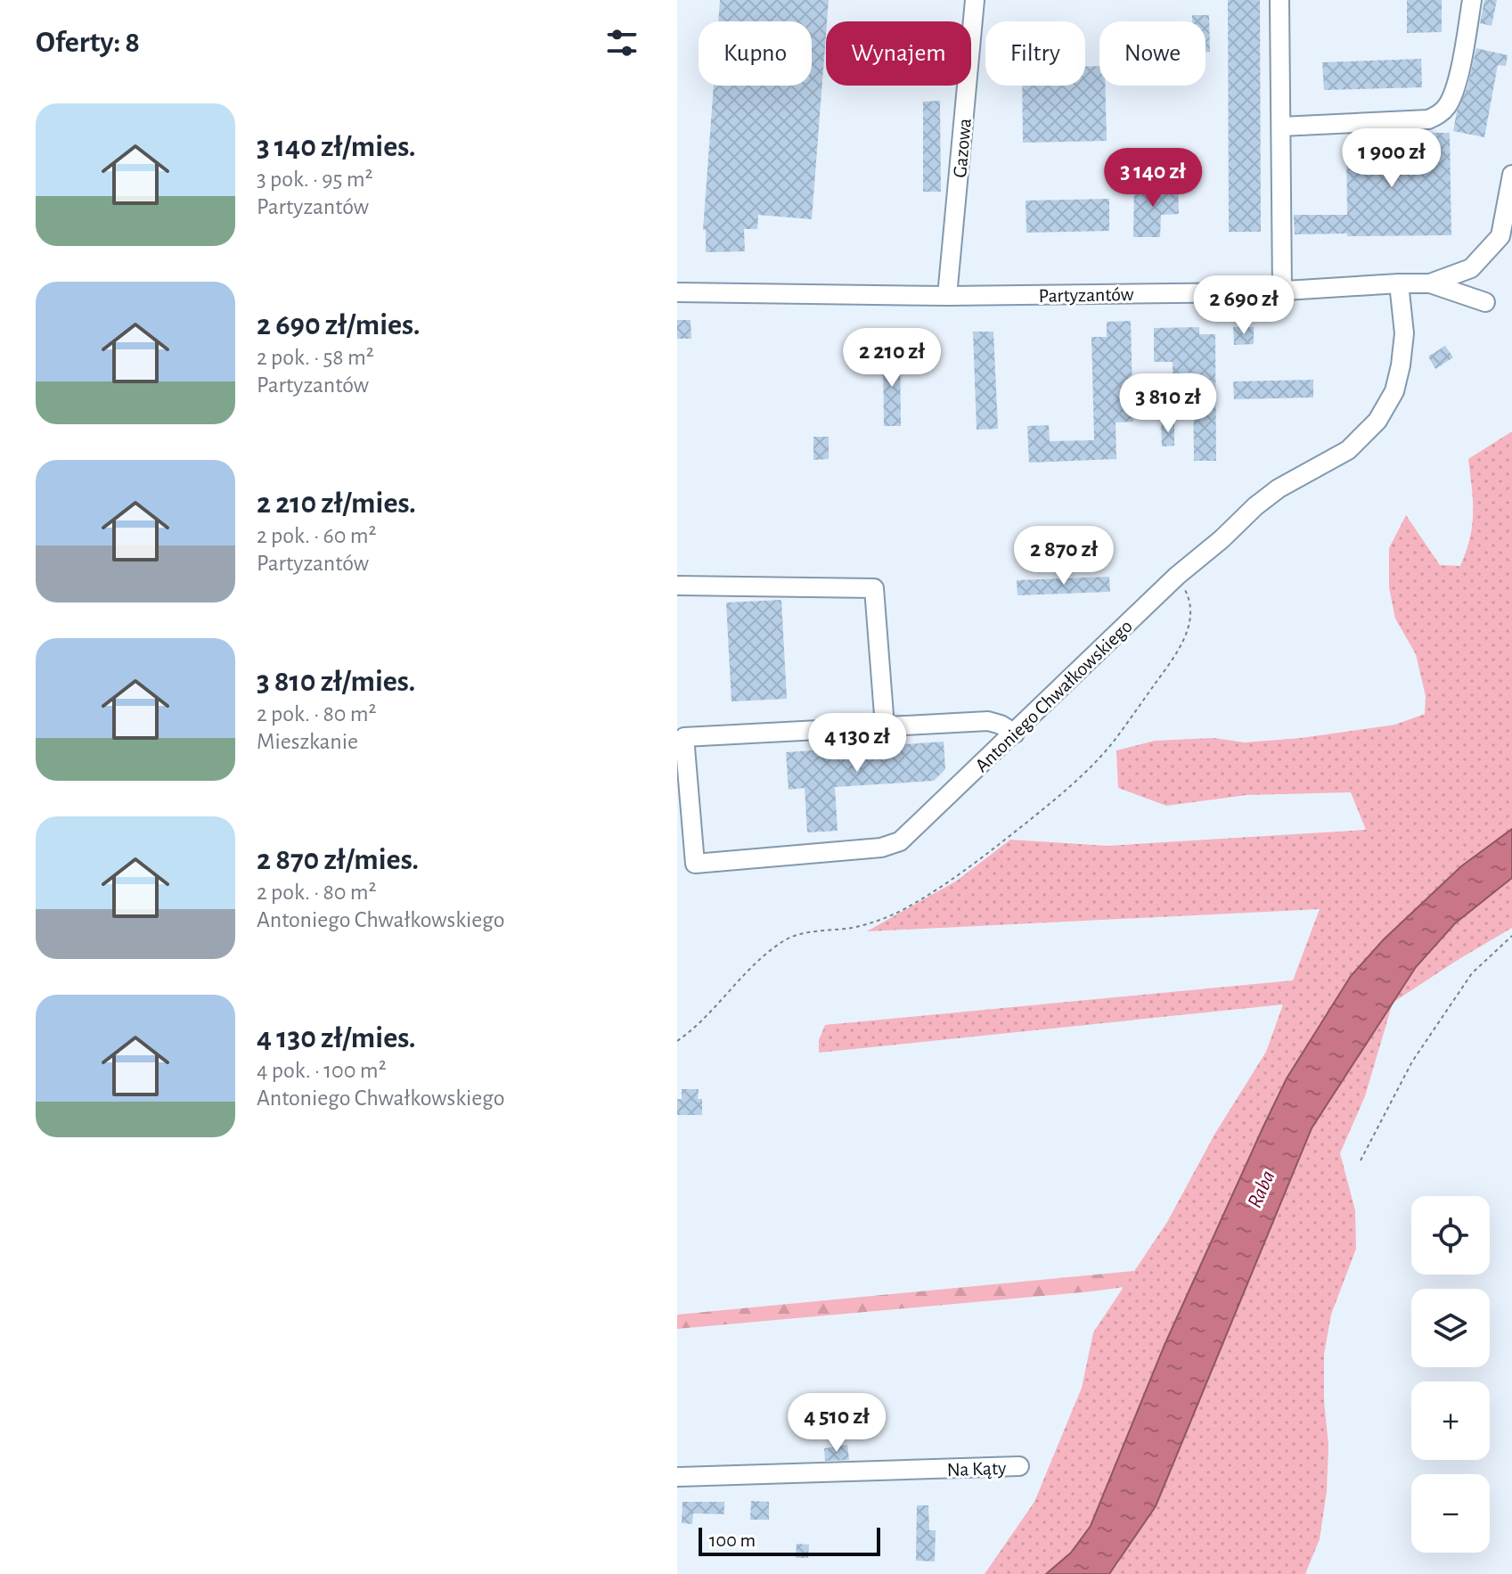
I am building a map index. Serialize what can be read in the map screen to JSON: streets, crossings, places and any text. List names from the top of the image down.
{
  "streets": {
    "street": [
      "Gazowa",
      "Partyzantów",
      "Antoniego Chwałkowskiego",
      "Na Kąty"
    ]
  },
  "crossings": [
    ["Gazowa", "Partyzantów"],
    ["Partyzantów", "Antoniego Chwałkowskiego"]
  ],
  "water": ["Raba"],
  "scale_bar": "100 m",
  "page": {
    "heading": "Oferty: 8",
    "chip": [
      "Kupno",
      "Wynajem",
      "Filtry",
      "Nowe"
    ],
    "list": [
      {
        "name": "3 140 zł/mies.",
        "note": "3 pok. · 95 m² · Partyzantów"
      },
      {
        "name": "2 690 zł/mies.",
        "note": "2 pok. · 58 m² · Partyzantów"
      },
      {
        "name": "2 210 zł/mies.",
        "note": "2 pok. · 60 m² · Partyzantów"
      },
      {
        "name": "3 810 zł/mies.",
        "note": "2 pok. · 80 m² · Mieszkanie"
      },
      {
        "name": "2 870 zł/mies.",
        "note": "2 pok. · 80 m² · Antoniego Chwałkowskiego"
      },
      {
        "name": "4 130 zł/mies.",
        "note": "4 pok. · 100 m² · Antoniego Chwałkowskiego"
      }
    ],
    "price": [
      "1 900 zł",
      "3 140 zł",
      "2 690 zł",
      "2 210 zł",
      "3 810 zł",
      "2 870 zł",
      "4 130 zł",
      "4 510 zł"
    ],
    "map_buttons": ["+", "−"],
    "scale": "100 m"
  }
}
